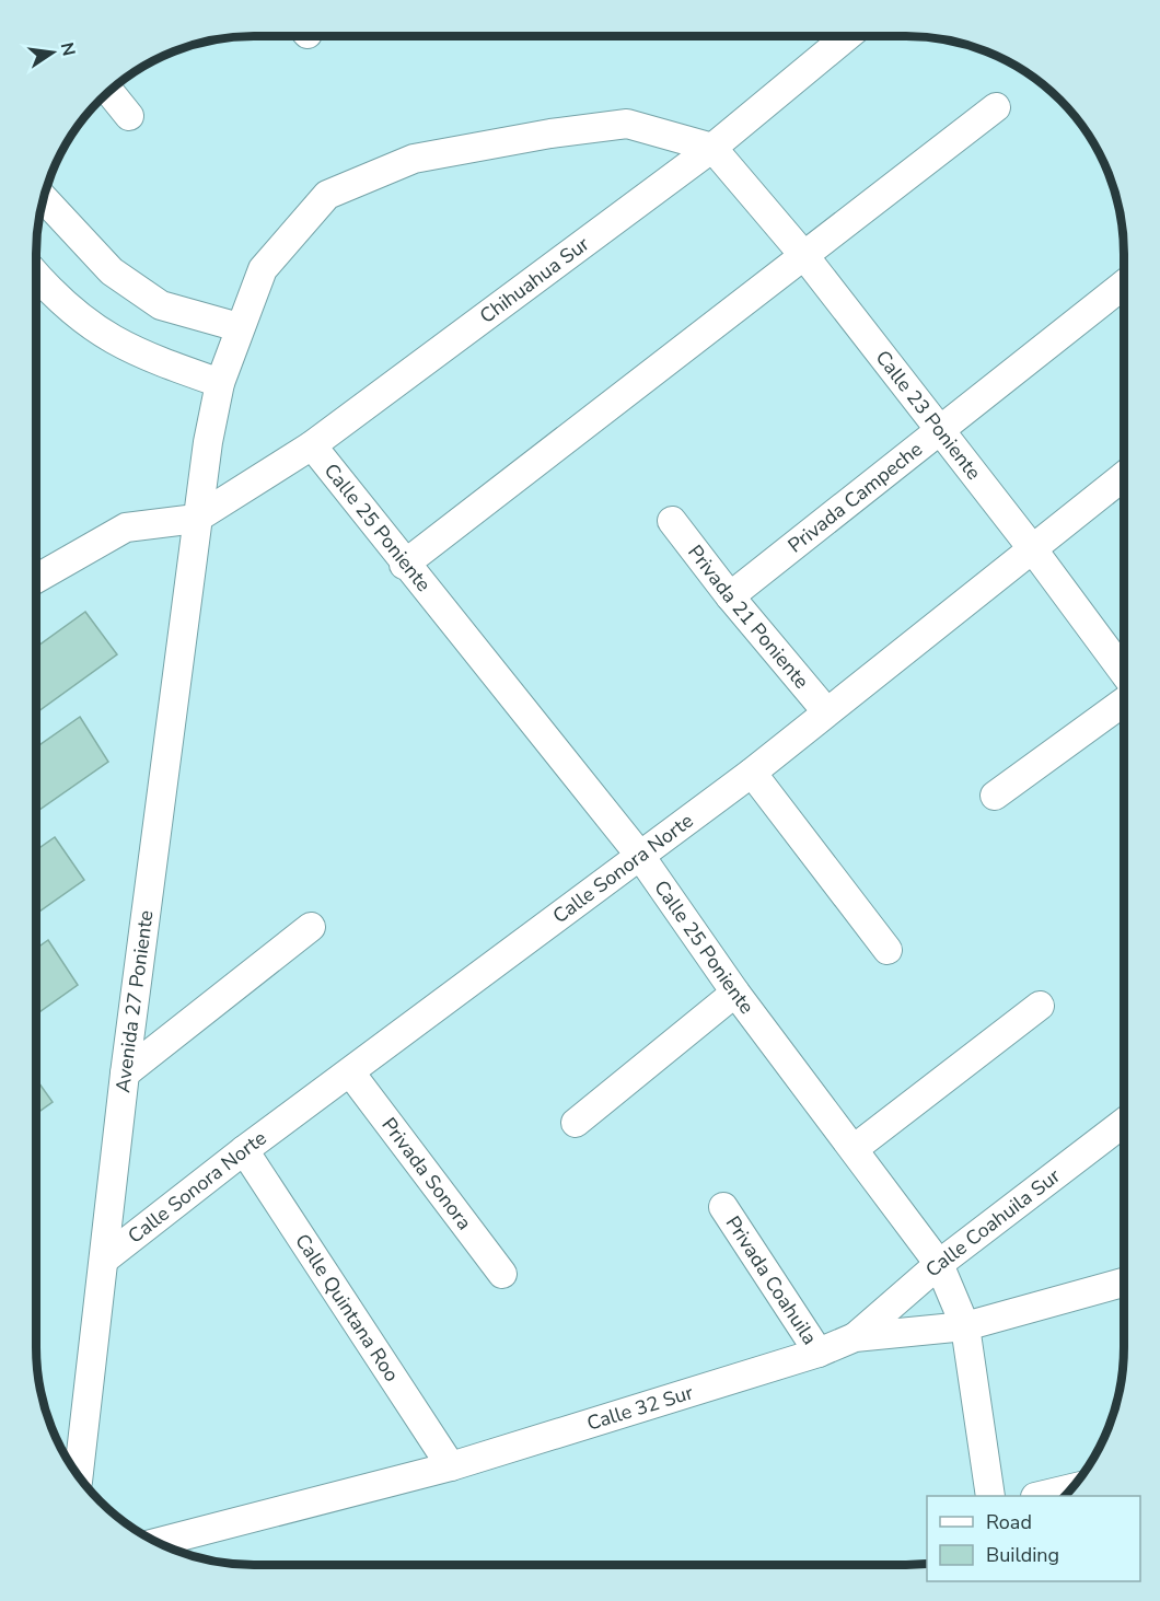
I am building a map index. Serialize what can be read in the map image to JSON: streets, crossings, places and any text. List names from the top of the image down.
{
  "streets": {
    "street": [
      "Chihuahua Sur",
      "Calle 23 Poniente",
      "Privada Campeche",
      "Calle 25 Poniente",
      "Privada 21 Poniente",
      "Calle Sonora Norte",
      "Avenida 27 Poniente",
      "Privada Sonora",
      "Calle Coahuila Sur",
      "Privada Coahuila",
      "Calle Quintana Roo",
      "Calle 32 Sur"
    ]
  },
  "crossings": [
    ["Chihuahua Sur", "Calle 23 Poniente"],
    ["Chihuahua Sur", "Calle 25 Poniente"],
    ["Chihuahua Sur", "Avenida 27 Poniente"],
    ["Calle 23 Poniente", "Privada Campeche"],
    ["Calle 23 Poniente", "Calle Sonora Norte"],
    ["Calle 23 Poniente", "Avenida 27 Poniente"],
    ["Privada Campeche", "Privada 21 Poniente"],
    ["Calle 25 Poniente", "Calle Sonora Norte"],
    ["Calle 25 Poniente", "Calle Coahuila Sur"],
    ["Calle 25 Poniente", "Calle 32 Sur"],
    ["Privada 21 Poniente", "Calle Sonora Norte"],
    ["Calle Sonora Norte", "Avenida 27 Poniente"],
    ["Calle Sonora Norte", "Privada Sonora"],
    ["Calle Sonora Norte", "Calle Quintana Roo"],
    ["Calle Coahuila Sur", "Calle 32 Sur"],
    ["Privada Coahuila", "Calle 32 Sur"],
    ["Calle Quintana Roo", "Calle 32 Sur"]
  ],
  "legend": ["Road", "Building"],
  "north": "right"
}
